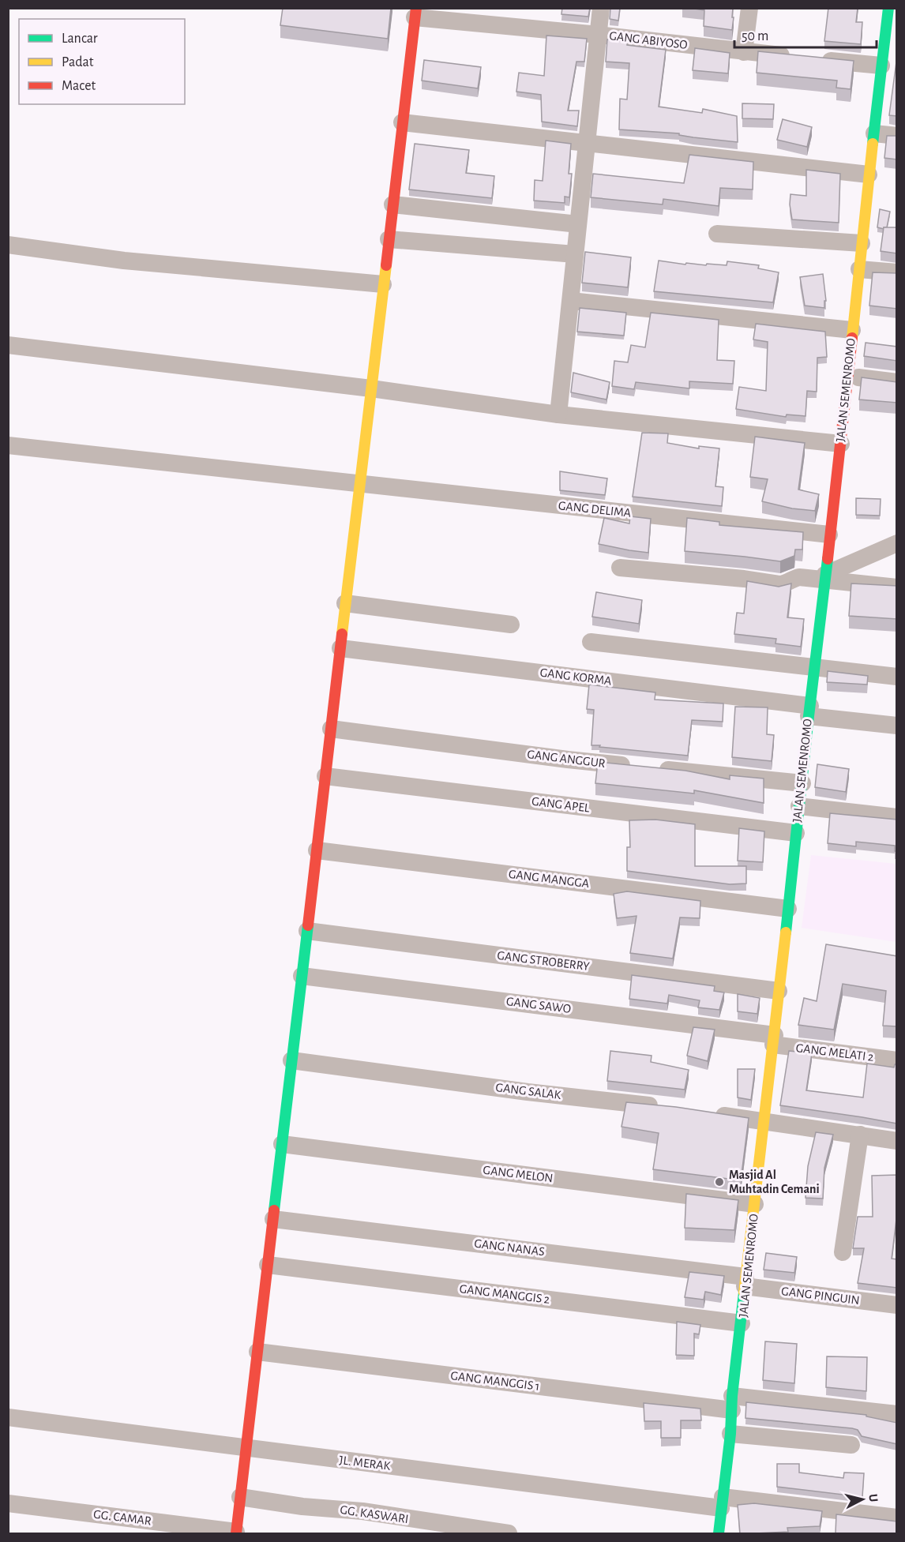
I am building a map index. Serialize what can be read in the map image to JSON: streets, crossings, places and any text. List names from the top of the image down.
{
  "streets": {
    "street": [
      "GANG ABIYOSO",
      "JALAN SEMENROMO",
      "GANG DELIMA",
      "GANG KORMA",
      "GANG ANGGUR",
      "GANG APEL",
      "GANG MANGGA",
      "GANG STROBERRY",
      "GANG SAWO",
      "GANG MELATI 2",
      "GANG SALAK",
      "GANG MELON",
      "GANG NANAS",
      "GANG MANGGIS 2",
      "GANG PINGUIN",
      "GANG MANGGIS 1",
      "JL. MERAK",
      "GG. KASWARI",
      "GG. CAMAR"
    ]
  },
  "crossings": [
    ["JALAN SEMENROMO", "GANG DELIMA"],
    ["JALAN SEMENROMO", "GANG KORMA"],
    ["JALAN SEMENROMO", "GANG ANGGUR"],
    ["JALAN SEMENROMO", "GANG APEL"],
    ["JALAN SEMENROMO", "GANG MANGGA"],
    ["JALAN SEMENROMO", "GANG STROBERRY"],
    ["JALAN SEMENROMO", "GANG SAWO"],
    ["JALAN SEMENROMO", "GANG MELATI 2"],
    ["JALAN SEMENROMO", "GANG MELON"],
    ["JALAN SEMENROMO", "GANG NANAS"],
    ["JALAN SEMENROMO", "GANG MANGGIS 2"],
    ["JALAN SEMENROMO", "GANG PINGUIN"],
    ["JALAN SEMENROMO", "GANG MANGGIS 1"],
    ["JALAN SEMENROMO", "JL. MERAK"],
    ["GANG SAWO", "GANG MELATI 2"],
    ["GANG NANAS", "GANG PINGUIN"]
  ],
  "places": ["Masjid Al Muhtadin Cemani"],
  "legend": ["Lancar", "Padat", "Macet"],
  "scale_bar": "50 m",
  "north": "right"
}
